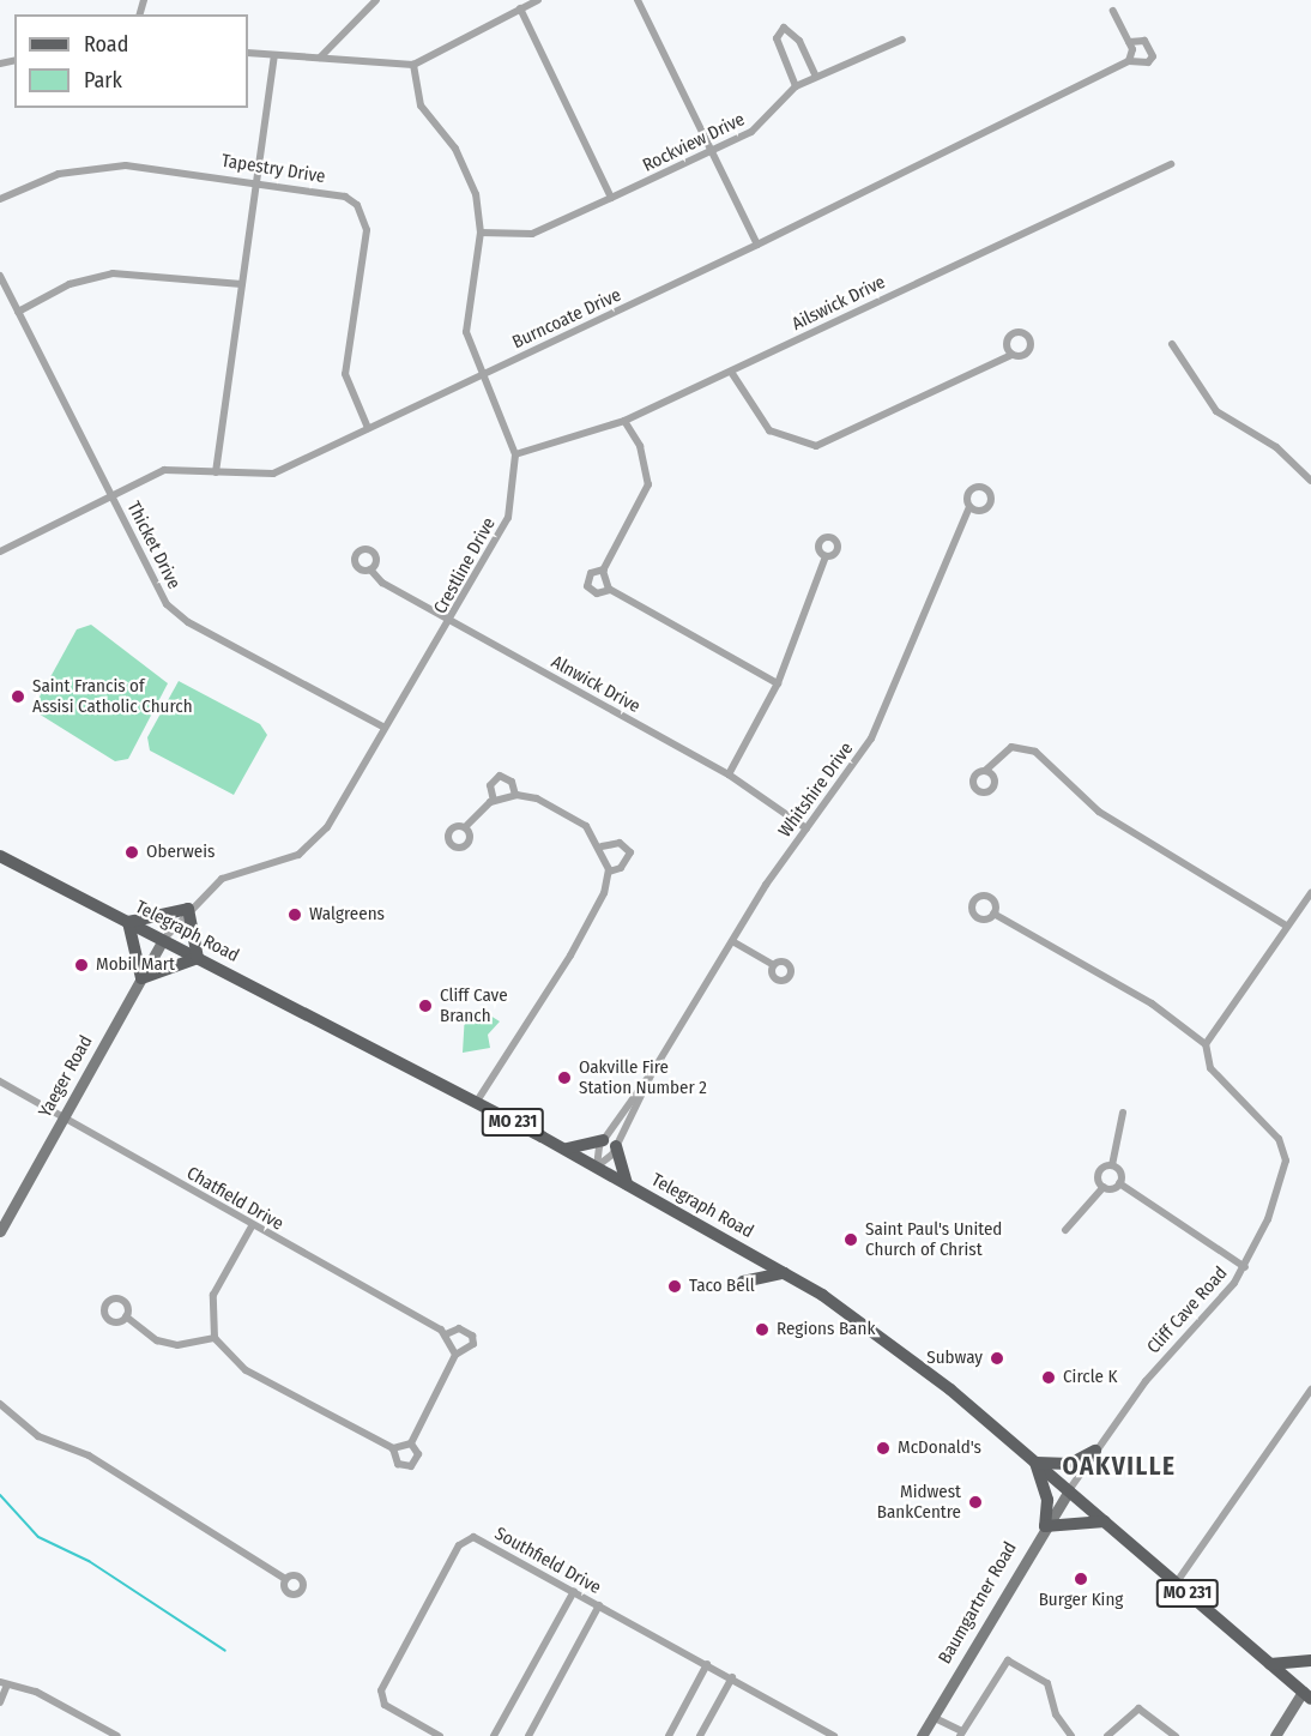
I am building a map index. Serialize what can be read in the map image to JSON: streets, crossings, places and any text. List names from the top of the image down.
{
  "streets": {
    "main road": ["Telegraph Road", "MO 231"],
    "street": [
      "Rockview Drive",
      "Tapestry Drive",
      "Ailswick Drive",
      "Burncoate Drive",
      "Thicket Drive",
      "Crestline Drive",
      "Alnwick Drive",
      "Whitshire Drive",
      "Yaeger Road",
      "Chatfield Drive",
      "Cliff Cave Road",
      "Southfield Drive",
      "Baumgartner Road"
    ]
  },
  "crossings": [
    ["Rockview Drive", "Crestline Drive"],
    ["Tapestry Drive", "Burncoate Drive"],
    ["Ailswick Drive", "Crestline Drive"],
    ["Burncoate Drive", "Thicket Drive"],
    ["Burncoate Drive", "Crestline Drive"],
    ["Thicket Drive", "Crestline Drive"],
    ["Crestline Drive", "Alnwick Drive"],
    ["Crestline Drive", "Telegraph Road"],
    ["Crestline Drive", "Yaeger Road"],
    ["Alnwick Drive", "Whitshire Drive"],
    ["Whitshire Drive", "Telegraph Road"],
    ["Telegraph Road", "Yaeger Road"],
    ["Telegraph Road", "Cliff Cave Road"],
    ["Telegraph Road", "Baumgartner Road"],
    ["Yaeger Road", "Chatfield Drive"],
    ["Cliff Cave Road", "Baumgartner Road"]
  ],
  "districts": ["OAKVILLE"],
  "places": [
    "Saint Francis of Assisi Catholic Church",
    "Oberweis",
    "Walgreens",
    "Mobil Mart",
    "Cliff Cave Branch",
    "Oakville Fire Station Number 2",
    "Saint Paul's United Church of Christ",
    "Taco Bell",
    "Regions Bank",
    "Subway",
    "Circle K",
    "McDonald's",
    "Midwest BankCentre",
    "Burger King"
  ],
  "legend": ["Road", "Park"]
}
